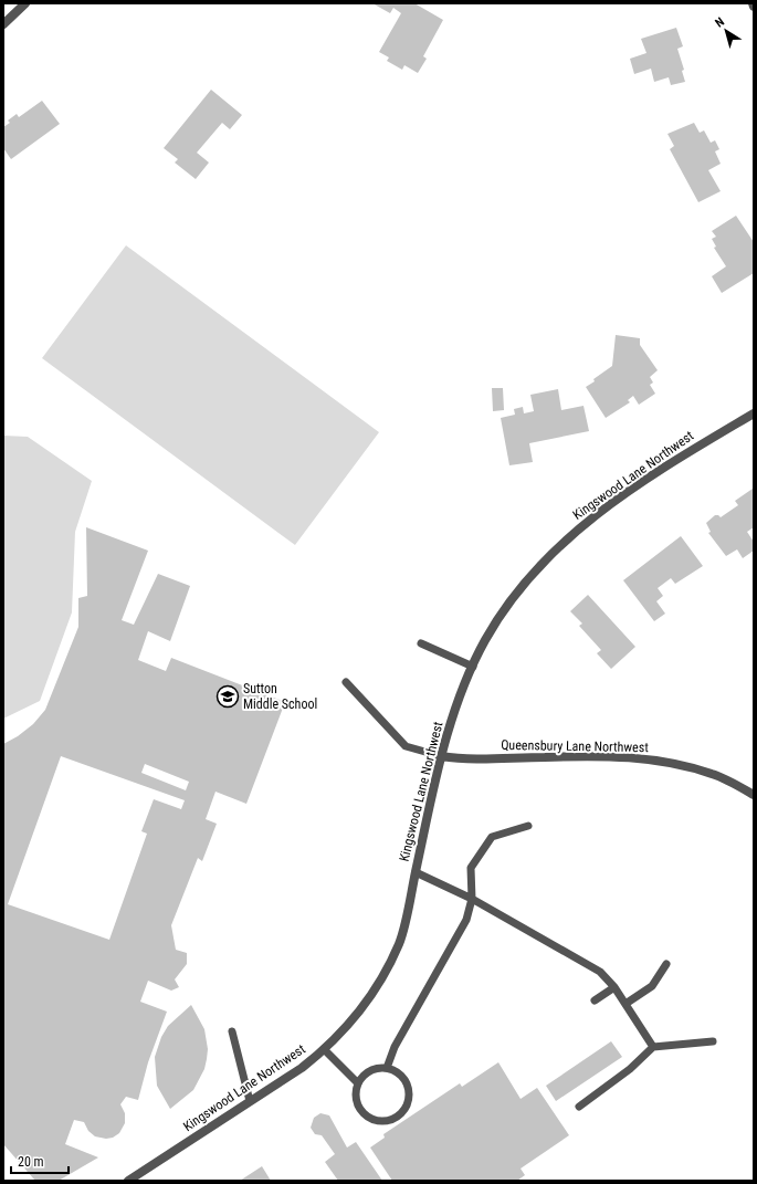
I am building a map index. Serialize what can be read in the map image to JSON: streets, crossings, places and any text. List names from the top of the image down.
{
  "streets": {
    "street": ["Kingswood Lane Northwest", "Queensbury Lane Northwest"]
  },
  "crossings": [
    ["Kingswood Lane Northwest", "Queensbury Lane Northwest"]
  ],
  "places": {
    "school or university": ["Sutton Middle School"]
  },
  "scale_bar": "20 m",
  "north": "top left"
}
